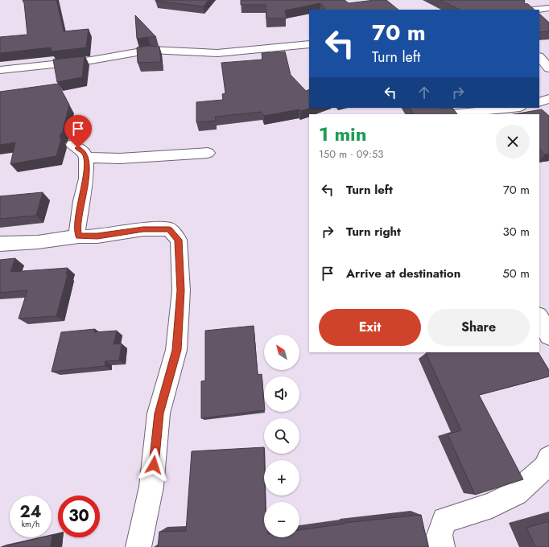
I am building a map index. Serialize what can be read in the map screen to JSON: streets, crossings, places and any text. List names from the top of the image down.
{
  "north": "top left",
  "page": {
    "turn": ["70 m", "Turn left"],
    "heading": ["1 min", "150 m · 09:53"],
    "list": [
      {
        "name": "Turn left",
        "value": "70 m"
      },
      {
        "name": "Turn right",
        "value": "30 m"
      },
      {
        "name": "Arrive at destination",
        "value": "50 m"
      }
    ],
    "buttons": ["Exit", "Share"],
    "map_buttons": ["+", "−"],
    "speed": "24 km/h",
    "limit": "30"
  }
}
